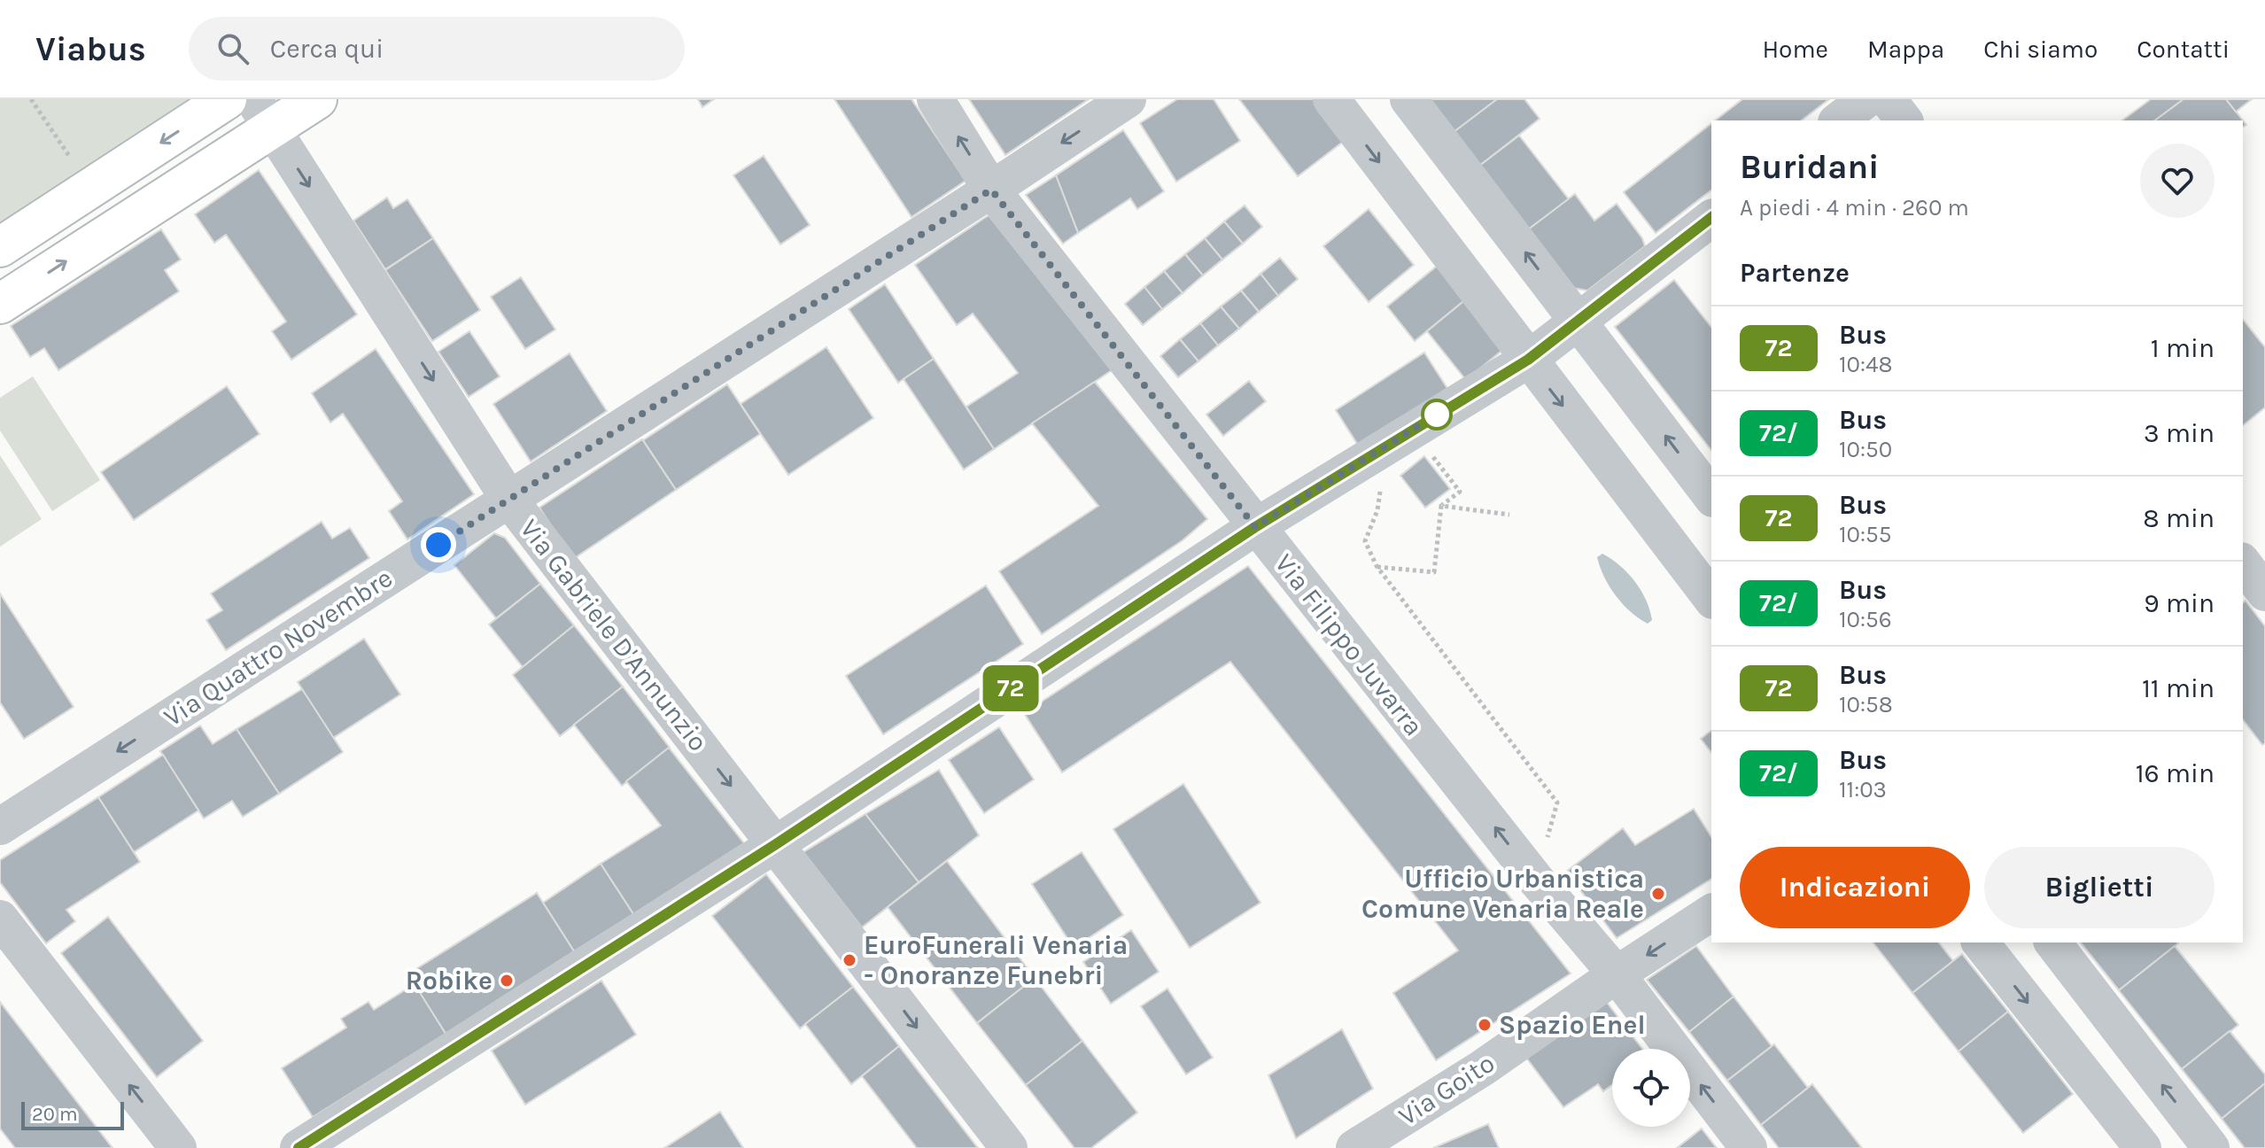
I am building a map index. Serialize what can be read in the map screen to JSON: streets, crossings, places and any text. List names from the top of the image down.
{
  "streets": {
    "street": [
      "Via Gabriele D'Annunzio",
      "Via Filippo Juvarra",
      "Via Quattro Novembre",
      "Via Goito"
    ]
  },
  "crossings": [
    ["Via Gabriele D'Annunzio", "Via Quattro Novembre"],
    ["Via Filippo Juvarra", "Via Quattro Novembre"],
    ["Via Filippo Juvarra", "Via Goito"]
  ],
  "one_way": ["Via Gabriele D'Annunzio", "Via Quattro Novembre"],
  "places": [
    "Ufficio Urbanistica Comune Venaria Reale",
    "EuroFunerali Venaria - Onoranze Funebri",
    "Robike",
    "Spazio Enel"
  ],
  "lines": ["bus line 72"],
  "scale_bar": "20 m",
  "page": {
    "header": "Viabus",
    "search": "Cerca qui",
    "nav": [
      "Home",
      "Mappa",
      "Chi siamo",
      "Contatti"
    ],
    "on_map": "72",
    "heading": [
      ["Buridani", "A piedi · 4 min · 260 m"],
      "Partenze"
    ],
    "list": [
      {
        "mark": "72",
        "name": "Bus",
        "note": "10:48",
        "value": "1 min"
      },
      {
        "mark": "72/",
        "name": "Bus",
        "note": "10:50",
        "value": "3 min"
      },
      {
        "mark": "72",
        "name": "Bus",
        "note": "10:55",
        "value": "8 min"
      },
      {
        "mark": "72/",
        "name": "Bus",
        "note": "10:56",
        "value": "9 min"
      },
      {
        "mark": "72",
        "name": "Bus",
        "note": "10:58",
        "value": "11 min"
      },
      {
        "mark": "72/",
        "name": "Bus",
        "note": "11:03",
        "value": "16 min"
      }
    ],
    "buttons": ["Indicazioni", "Biglietti"],
    "scale": "20 m"
  }
}
